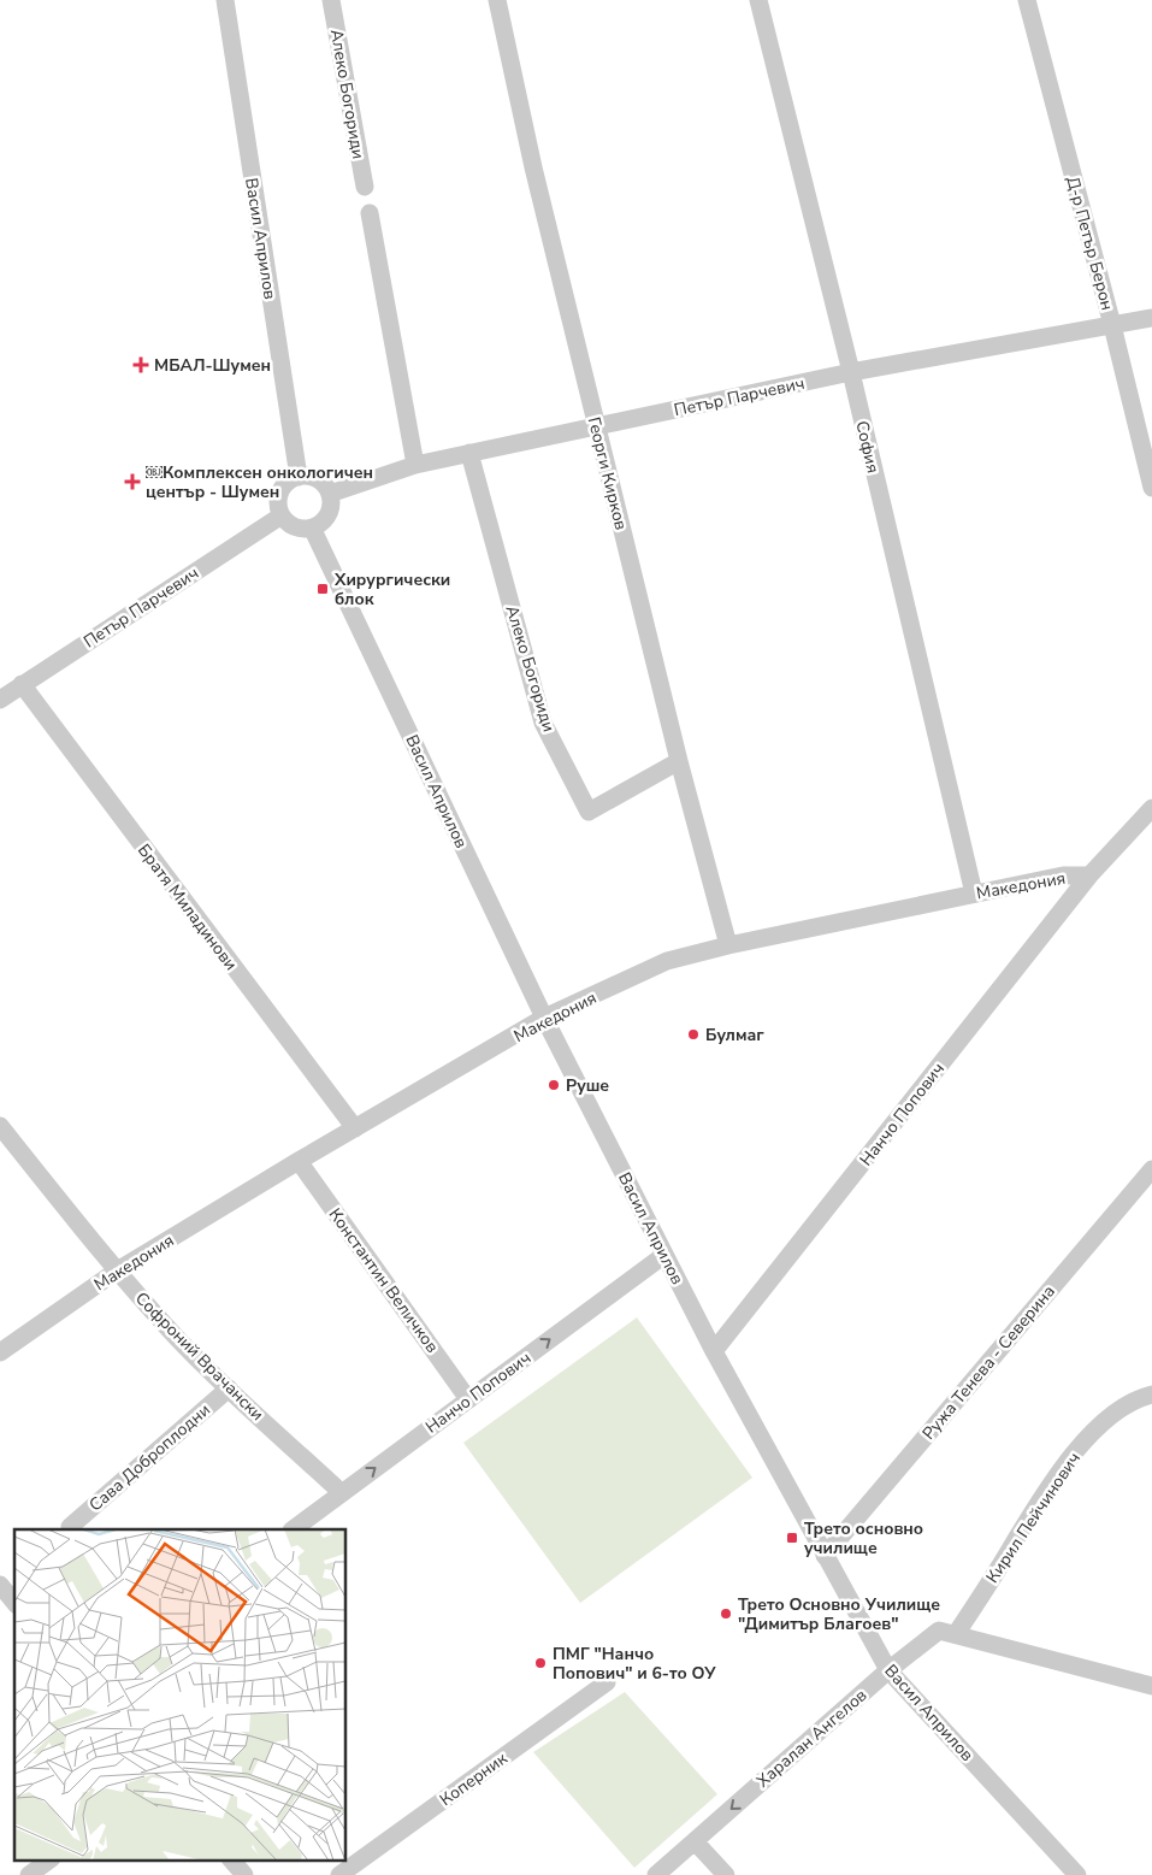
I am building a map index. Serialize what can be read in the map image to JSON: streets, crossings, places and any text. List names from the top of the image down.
{
  "streets": {
    "street": [
      "Алеко Богориди",
      "Васил Априлов",
      "Д-р Петър Берон",
      "Петър Парчевич",
      "София",
      "Георги Кирков",
      "Македония",
      "Братя Миладинови",
      "Нанчо Попович",
      "Константин Величков",
      "Софроний Врачански",
      "Ружа Тенева - Северина",
      "Сава Доброплодни",
      "Кирил Пейчинович",
      "Харалан Ангелов",
      "Коперник"
    ]
  },
  "crossings": [
    ["Алеко Богориди", "Петър Парчевич"],
    ["Алеко Богориди", "Георги Кирков"],
    ["Васил Априлов", "Петър Парчевич"],
    ["Васил Априлов", "Македония"],
    ["Васил Априлов", "Нанчо Попович"],
    ["Васил Априлов", "Ружа Тенева - Северина"],
    ["Васил Априлов", "Харалан Ангелов"],
    ["Д-р Петър Берон", "Петър Парчевич"],
    ["Петър Парчевич", "София"],
    ["Петър Парчевич", "Георги Кирков"],
    ["Петър Парчевич", "Братя Миладинови"],
    ["София", "Македония"],
    ["Георги Кирков", "Македония"],
    ["Македония", "Братя Миладинови"],
    ["Македония", "Нанчо Попович"],
    ["Македония", "Константин Величков"],
    ["Македония", "Софроний Врачански"],
    ["Нанчо Попович", "Константин Величков"],
    ["Нанчо Попович", "Софроний Врачански"],
    ["Софроний Врачански", "Сава Доброплодни"],
    ["Кирил Пейчинович", "Харалан Ангелов"]
  ],
  "one_way": ["Нанчо Попович", "Харалан Ангелов"],
  "places": {
    "health": ["МБАЛ-Шумен", "￼Комплексен онкологичен център - Шумен"],
    "transit": ["Хирургически блок", "Трето основно училище"],
    "other": [
      "Булмаг",
      "Руше",
      "Трето Основно Училище \"Димитър Благоев\"",
      "ПМГ \"Нанчо Попович\" и 6-то ОУ"
    ]
  }
}
